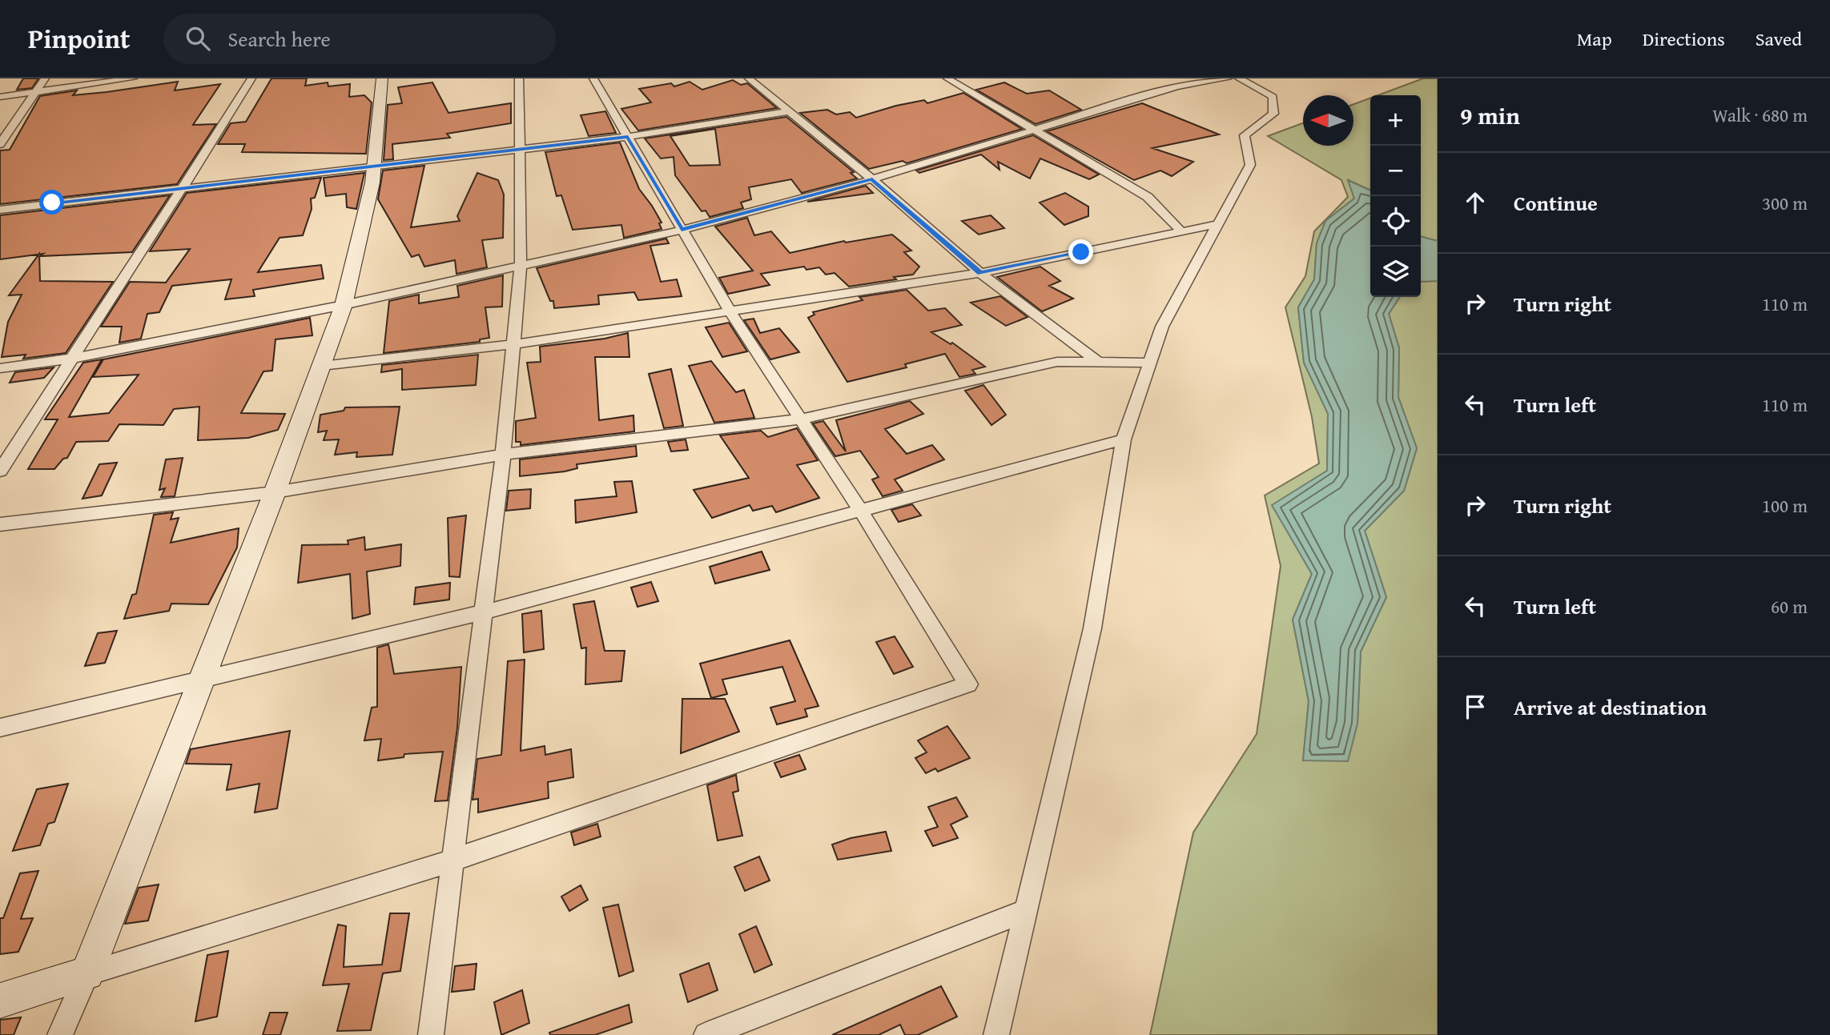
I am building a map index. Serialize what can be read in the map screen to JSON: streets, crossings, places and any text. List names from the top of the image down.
{
  "north": "left",
  "page": {
    "header": "Pinpoint",
    "search": "Search here",
    "nav": ["Map", "Directions", "Saved"],
    "heading": ["9 min", "Walk · 680 m"],
    "map_buttons": ["+", "−"],
    "list": [
      ["Continue", "300 m"],
      ["Turn right", "110 m"],
      ["Turn left", "110 m"],
      ["Turn right", "100 m"],
      ["Turn left", "60 m"],
      "Arrive at destination"
    ]
  }
}
